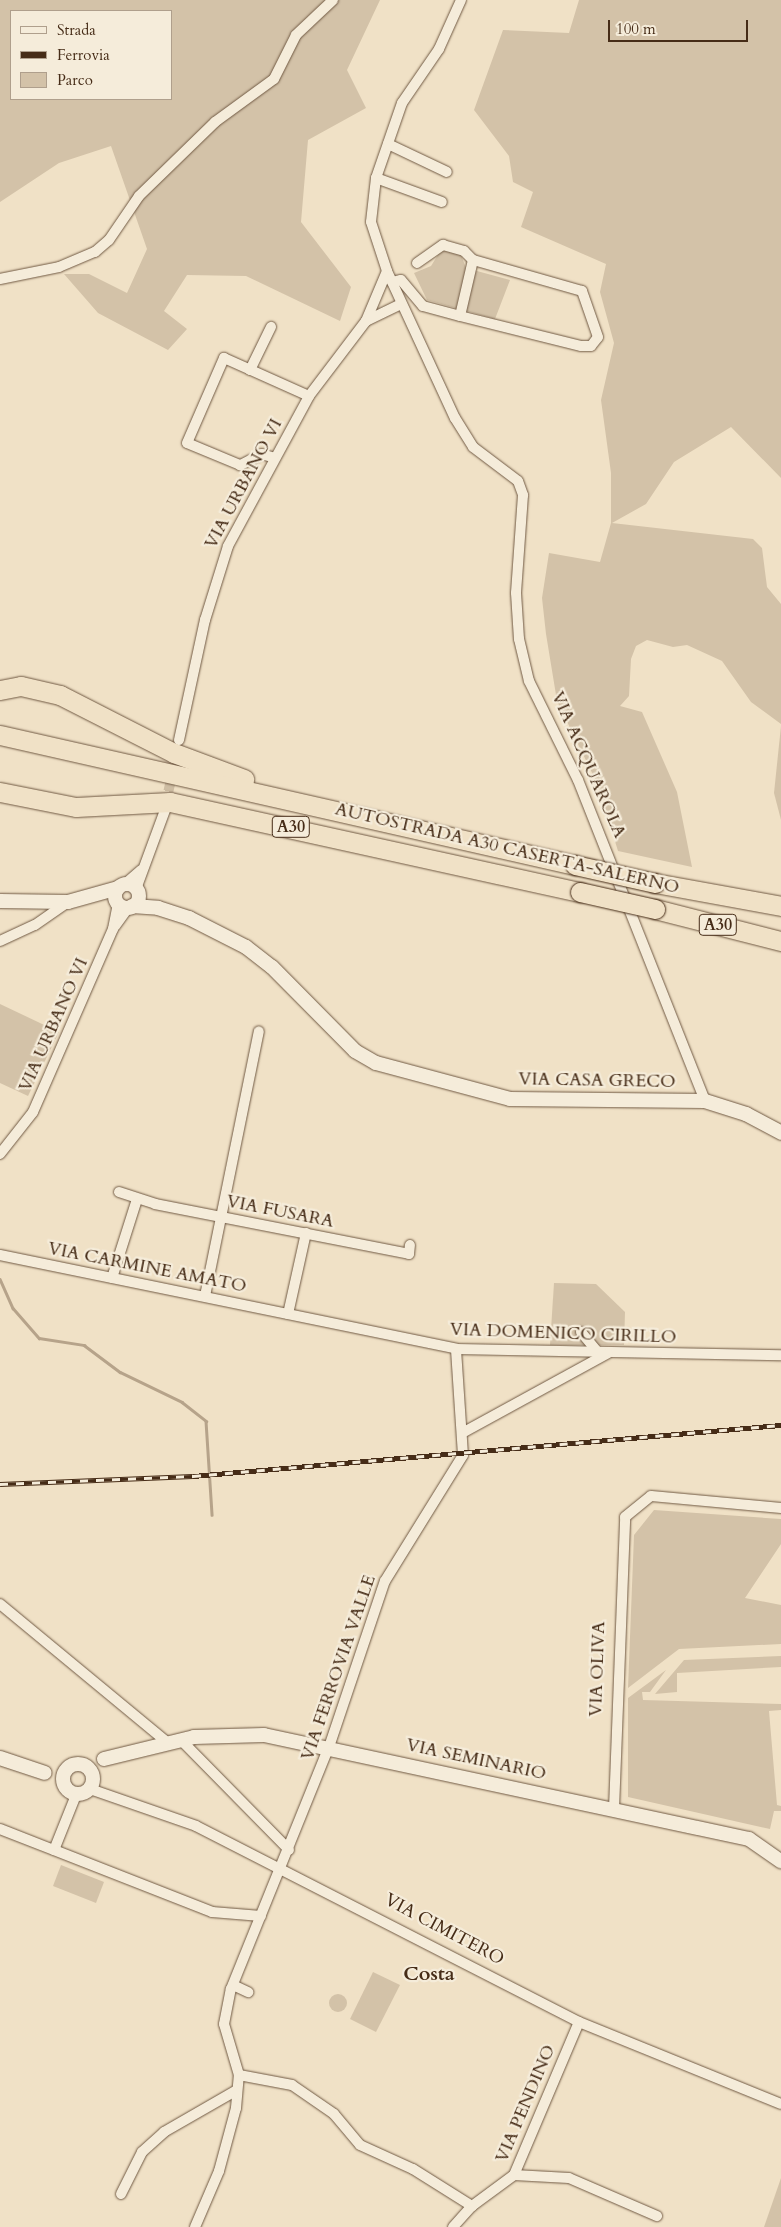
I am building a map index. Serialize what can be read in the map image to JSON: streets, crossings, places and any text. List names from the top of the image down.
{
  "streets": {
    "highway": ["A30", "AUTOSTRADA A30 CASERTA-SALERNO"],
    "main road": ["VIA CASA GRECO", "VIA SEMINARIO", "VIA CIMITERO"],
    "street": [
      "VIA URBANO VI",
      "VIA ACQUAROLA",
      "VIA FUSARA",
      "VIA CARMINE AMATO",
      "VIA DOMENICO CIRILLO",
      "VIA FERROVIA VALLE",
      "VIA OLIVA",
      "VIA PENDINO"
    ]
  },
  "crossings": [
    ["VIA URBANO VI", "VIA ACQUAROLA"],
    ["VIA URBANO VI", "VIA CASA GRECO"],
    ["VIA ACQUAROLA", "VIA CASA GRECO"],
    ["VIA CARMINE AMATO", "VIA DOMENICO CIRILLO"],
    ["VIA DOMENICO CIRILLO", "VIA FERROVIA VALLE"],
    ["VIA FERROVIA VALLE", "VIA SEMINARIO"],
    ["VIA FERROVIA VALLE", "VIA CIMITERO"],
    ["VIA OLIVA", "VIA SEMINARIO"],
    ["VIA CIMITERO", "VIA PENDINO"]
  ],
  "districts": ["Costa"],
  "legend": ["Strada", "Ferrovia", "Parco"],
  "scale_bar": "100 m"
}
